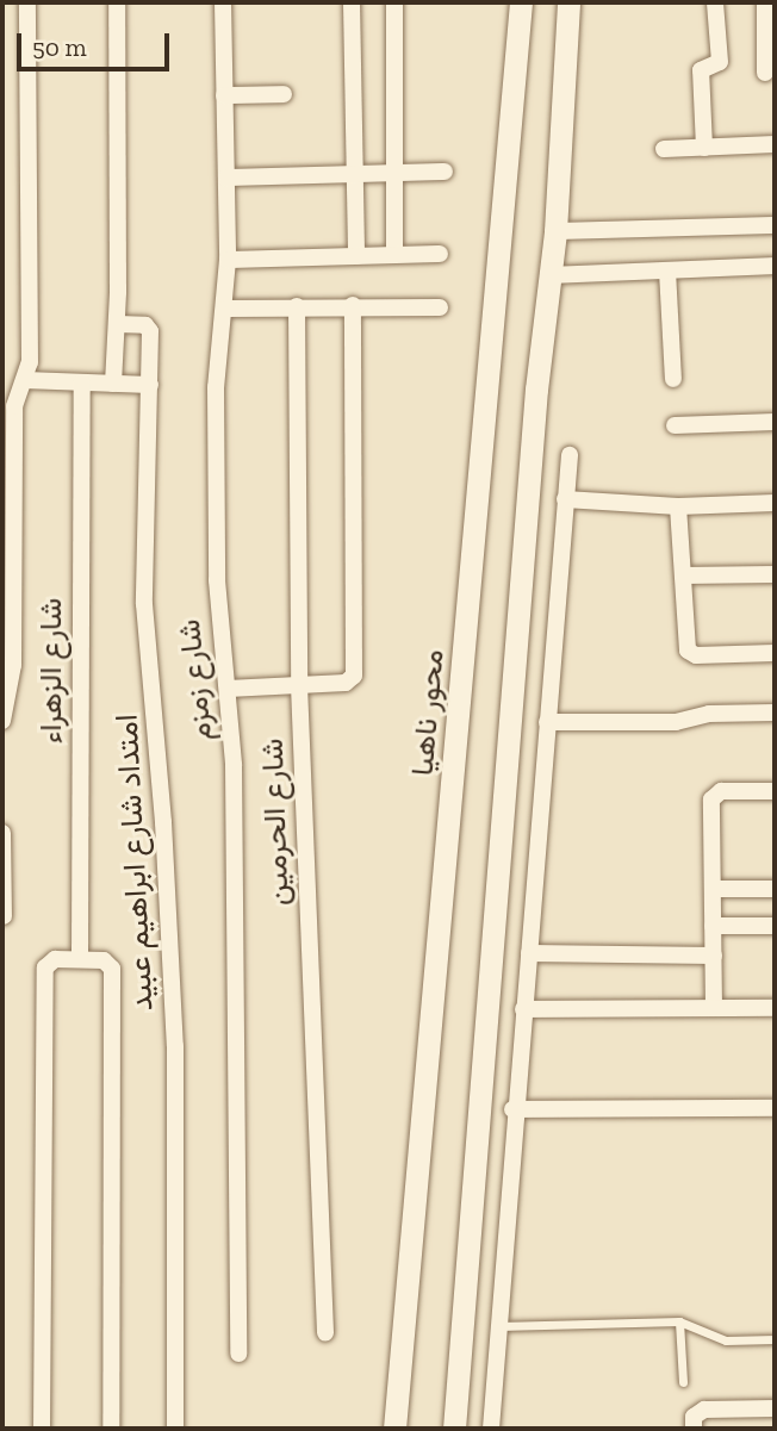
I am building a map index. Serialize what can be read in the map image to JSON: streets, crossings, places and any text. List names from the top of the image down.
{
  "streets": {
    "main road": ["محور ناهيا"],
    "street": [
      "شارع الزهراء",
      "شارع زمزم",
      "شارع الحرمين",
      "امتداد شارع ابراهيم عبيد"
    ]
  },
  "scale_bar": "50 m"
}
